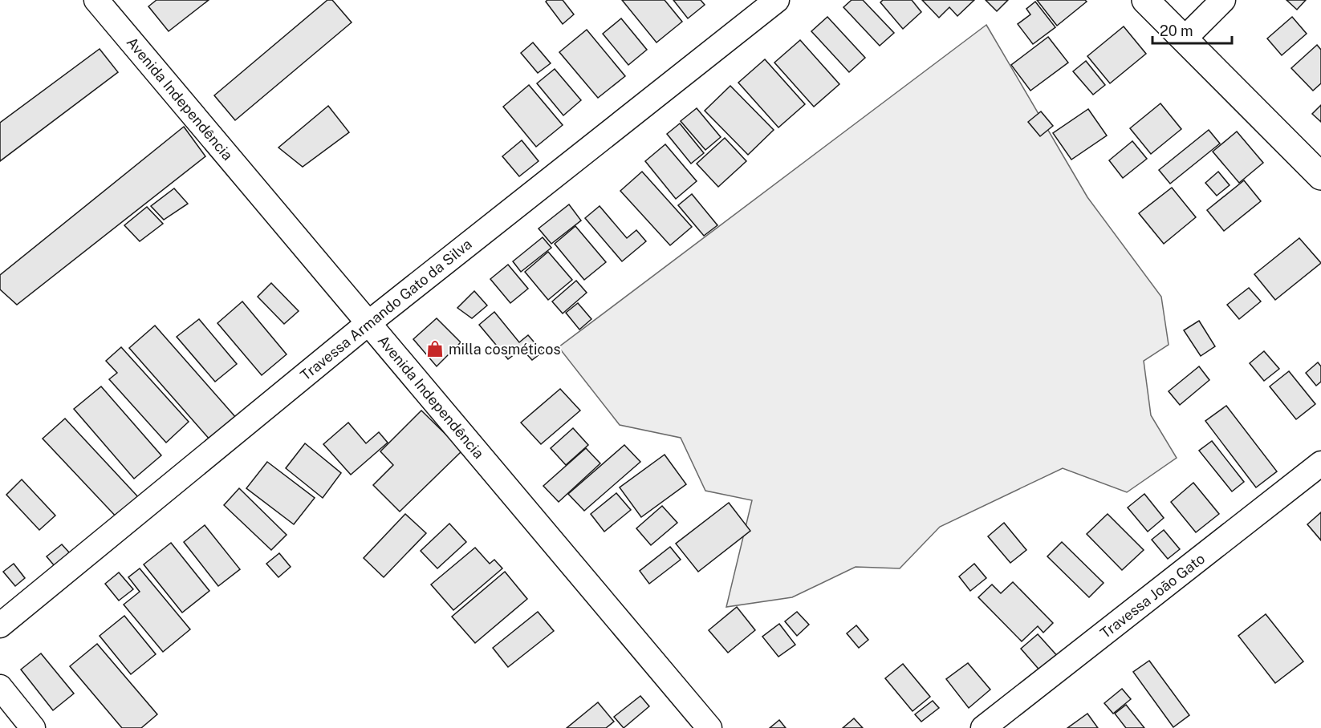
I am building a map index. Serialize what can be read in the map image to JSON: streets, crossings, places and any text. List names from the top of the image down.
{
  "streets": {
    "street": ["Avenida Independência", "Travessa Armando Gato da Silva", "Travessa João Gato"]
  },
  "crossings": [
    ["Avenida Independência", "Travessa Armando Gato da Silva"]
  ],
  "places": {
    "shop": ["milla cosméticos"]
  },
  "scale_bar": "20 m"
}
